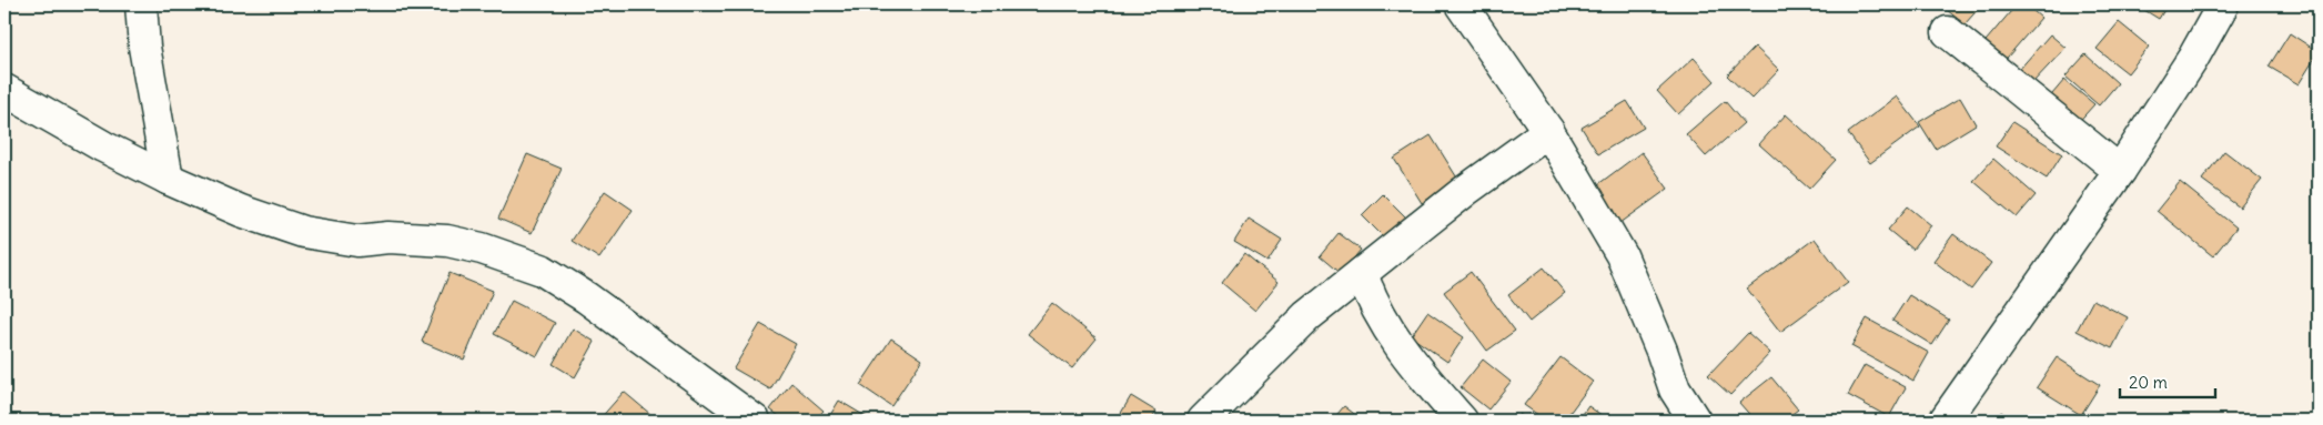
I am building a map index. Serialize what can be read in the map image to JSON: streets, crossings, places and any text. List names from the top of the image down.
{
  "scale_bar": "20 m"
}
